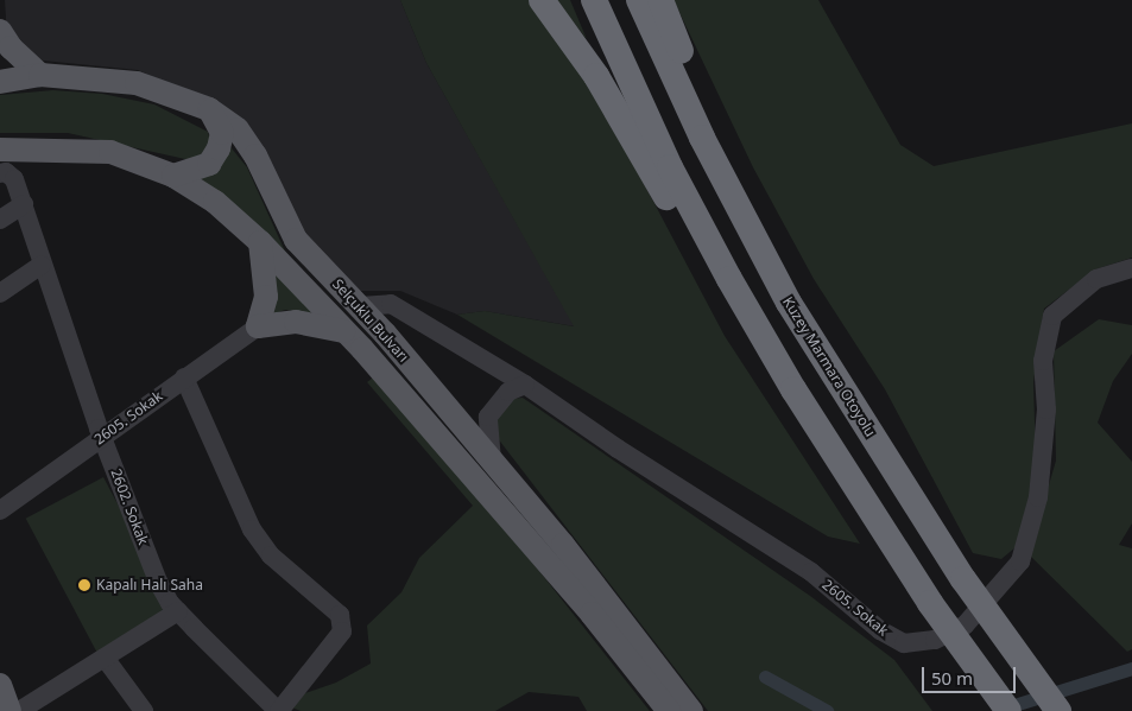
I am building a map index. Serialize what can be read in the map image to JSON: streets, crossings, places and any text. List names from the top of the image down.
{
  "streets": {
    "highway": ["Kuzey Marmara Otoyolu"],
    "main road": ["Selçuklu Bulvarı"],
    "street": ["2605. Sokak", "2602. Sokak"]
  },
  "crossings": [
    ["Selçuklu Bulvarı", "2605. Sokak"],
    ["2605. Sokak", "2602. Sokak"]
  ],
  "places": ["Kapalı Halı Saha"],
  "scale_bar": "50 m"
}
